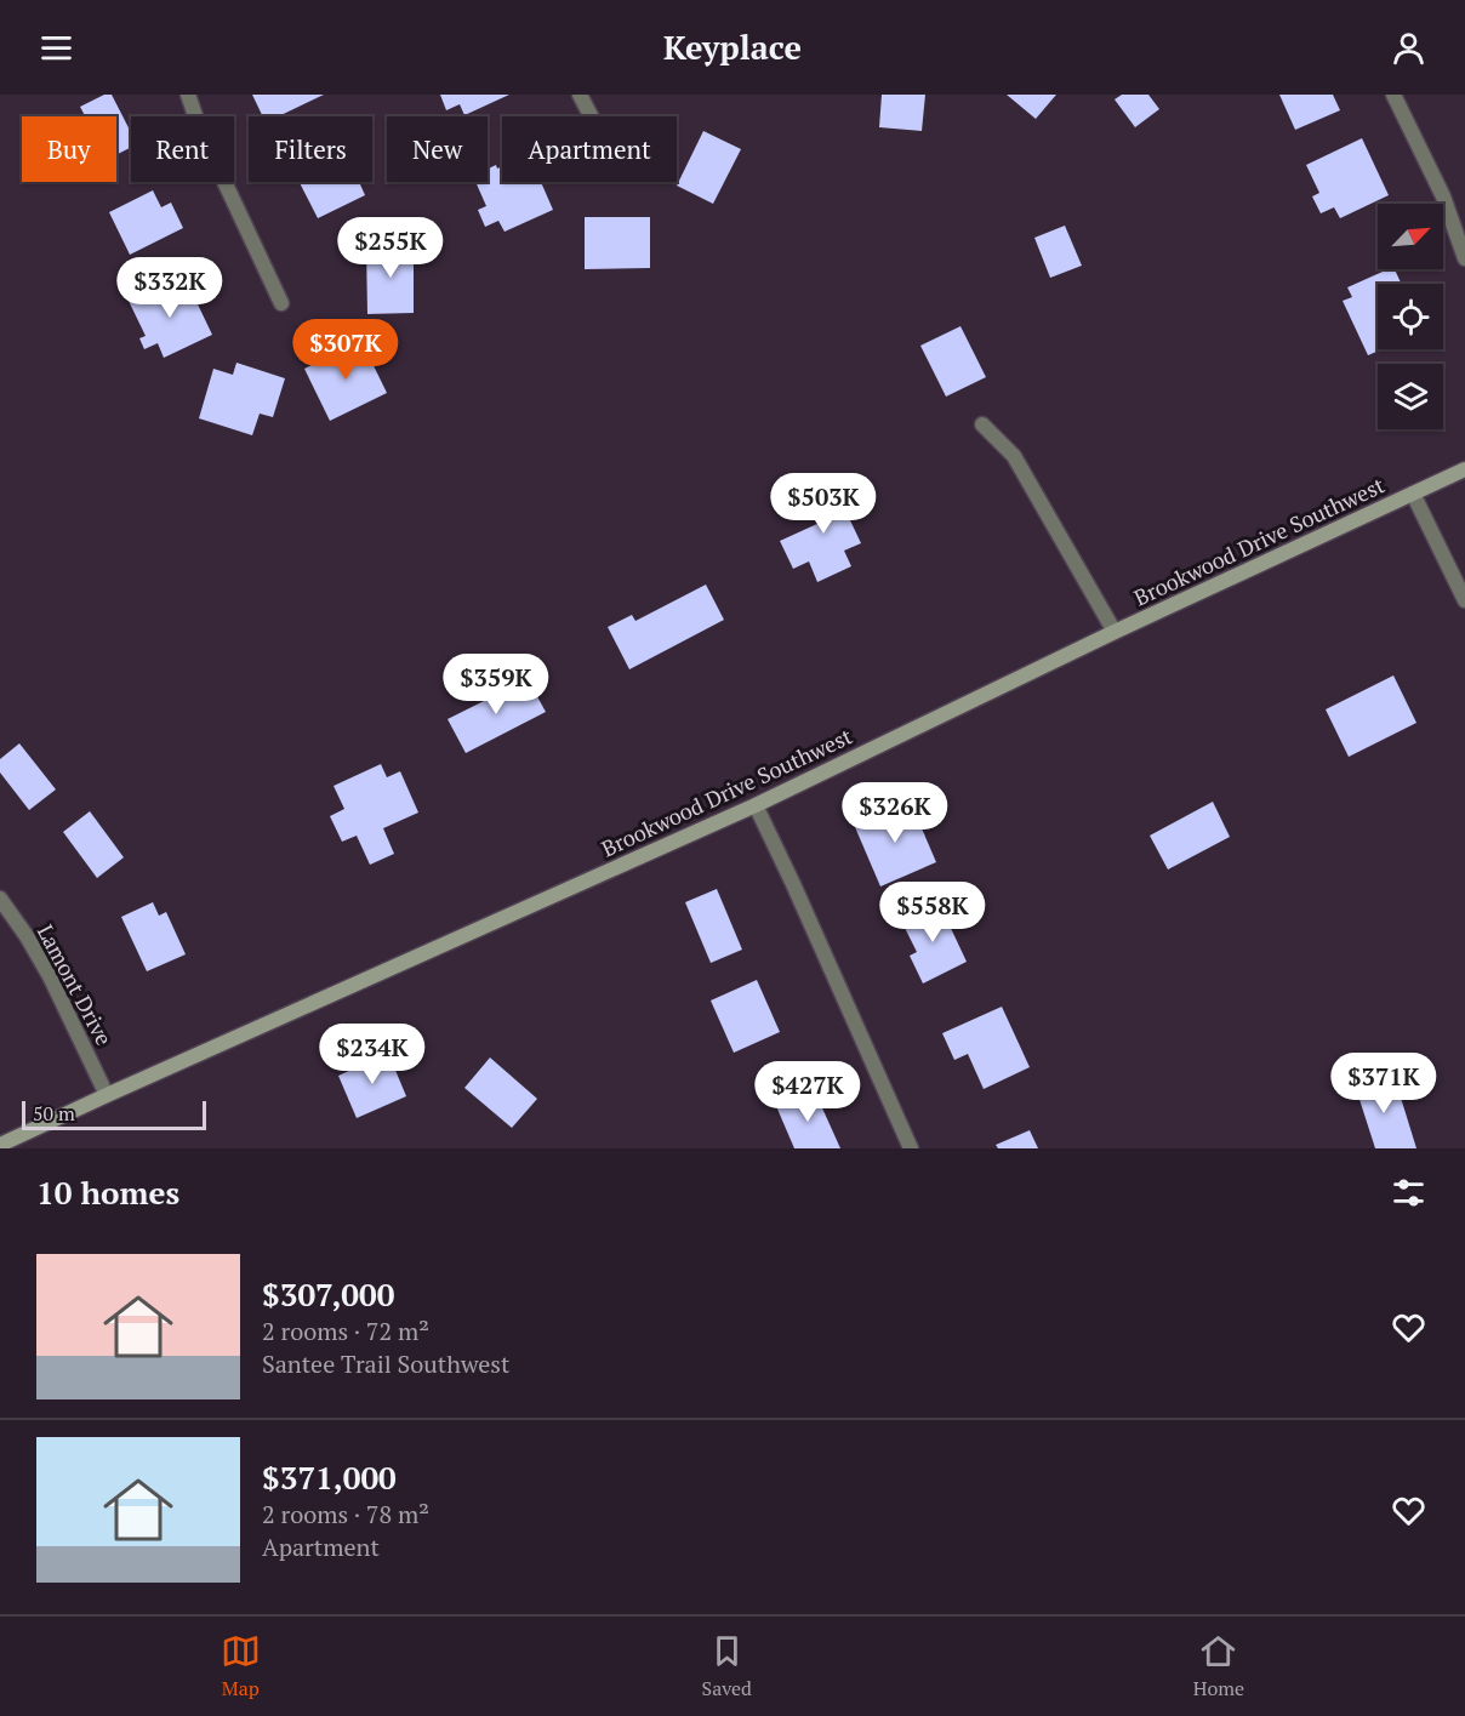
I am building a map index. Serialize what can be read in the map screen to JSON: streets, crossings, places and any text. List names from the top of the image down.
{
  "streets": {
    "street": ["Brookwood Drive Southwest", "Lamont Drive"]
  },
  "crossings": [
    ["Brookwood Drive Southwest", "Lamont Drive"]
  ],
  "scale_bar": "50 m",
  "north": "top right",
  "page": {
    "header": "Keyplace",
    "chip": [
      "Buy",
      "Rent",
      "Filters",
      "New",
      "Apartment"
    ],
    "price": [
      "$255K",
      "$332K",
      "$307K",
      "$503K",
      "$359K",
      "$326K",
      "$558K",
      "$234K",
      "$371K",
      "$427K"
    ],
    "scale": "50 m",
    "heading": "10 homes",
    "list": [
      {
        "name": "$307,000",
        "note": "2 rooms · 72 m² · Santee Trail Southwest"
      },
      {
        "name": "$371,000",
        "note": "2 rooms · 78 m² · Apartment"
      }
    ],
    "tabs": ["Map", "Saved", "Home"]
  }
}
